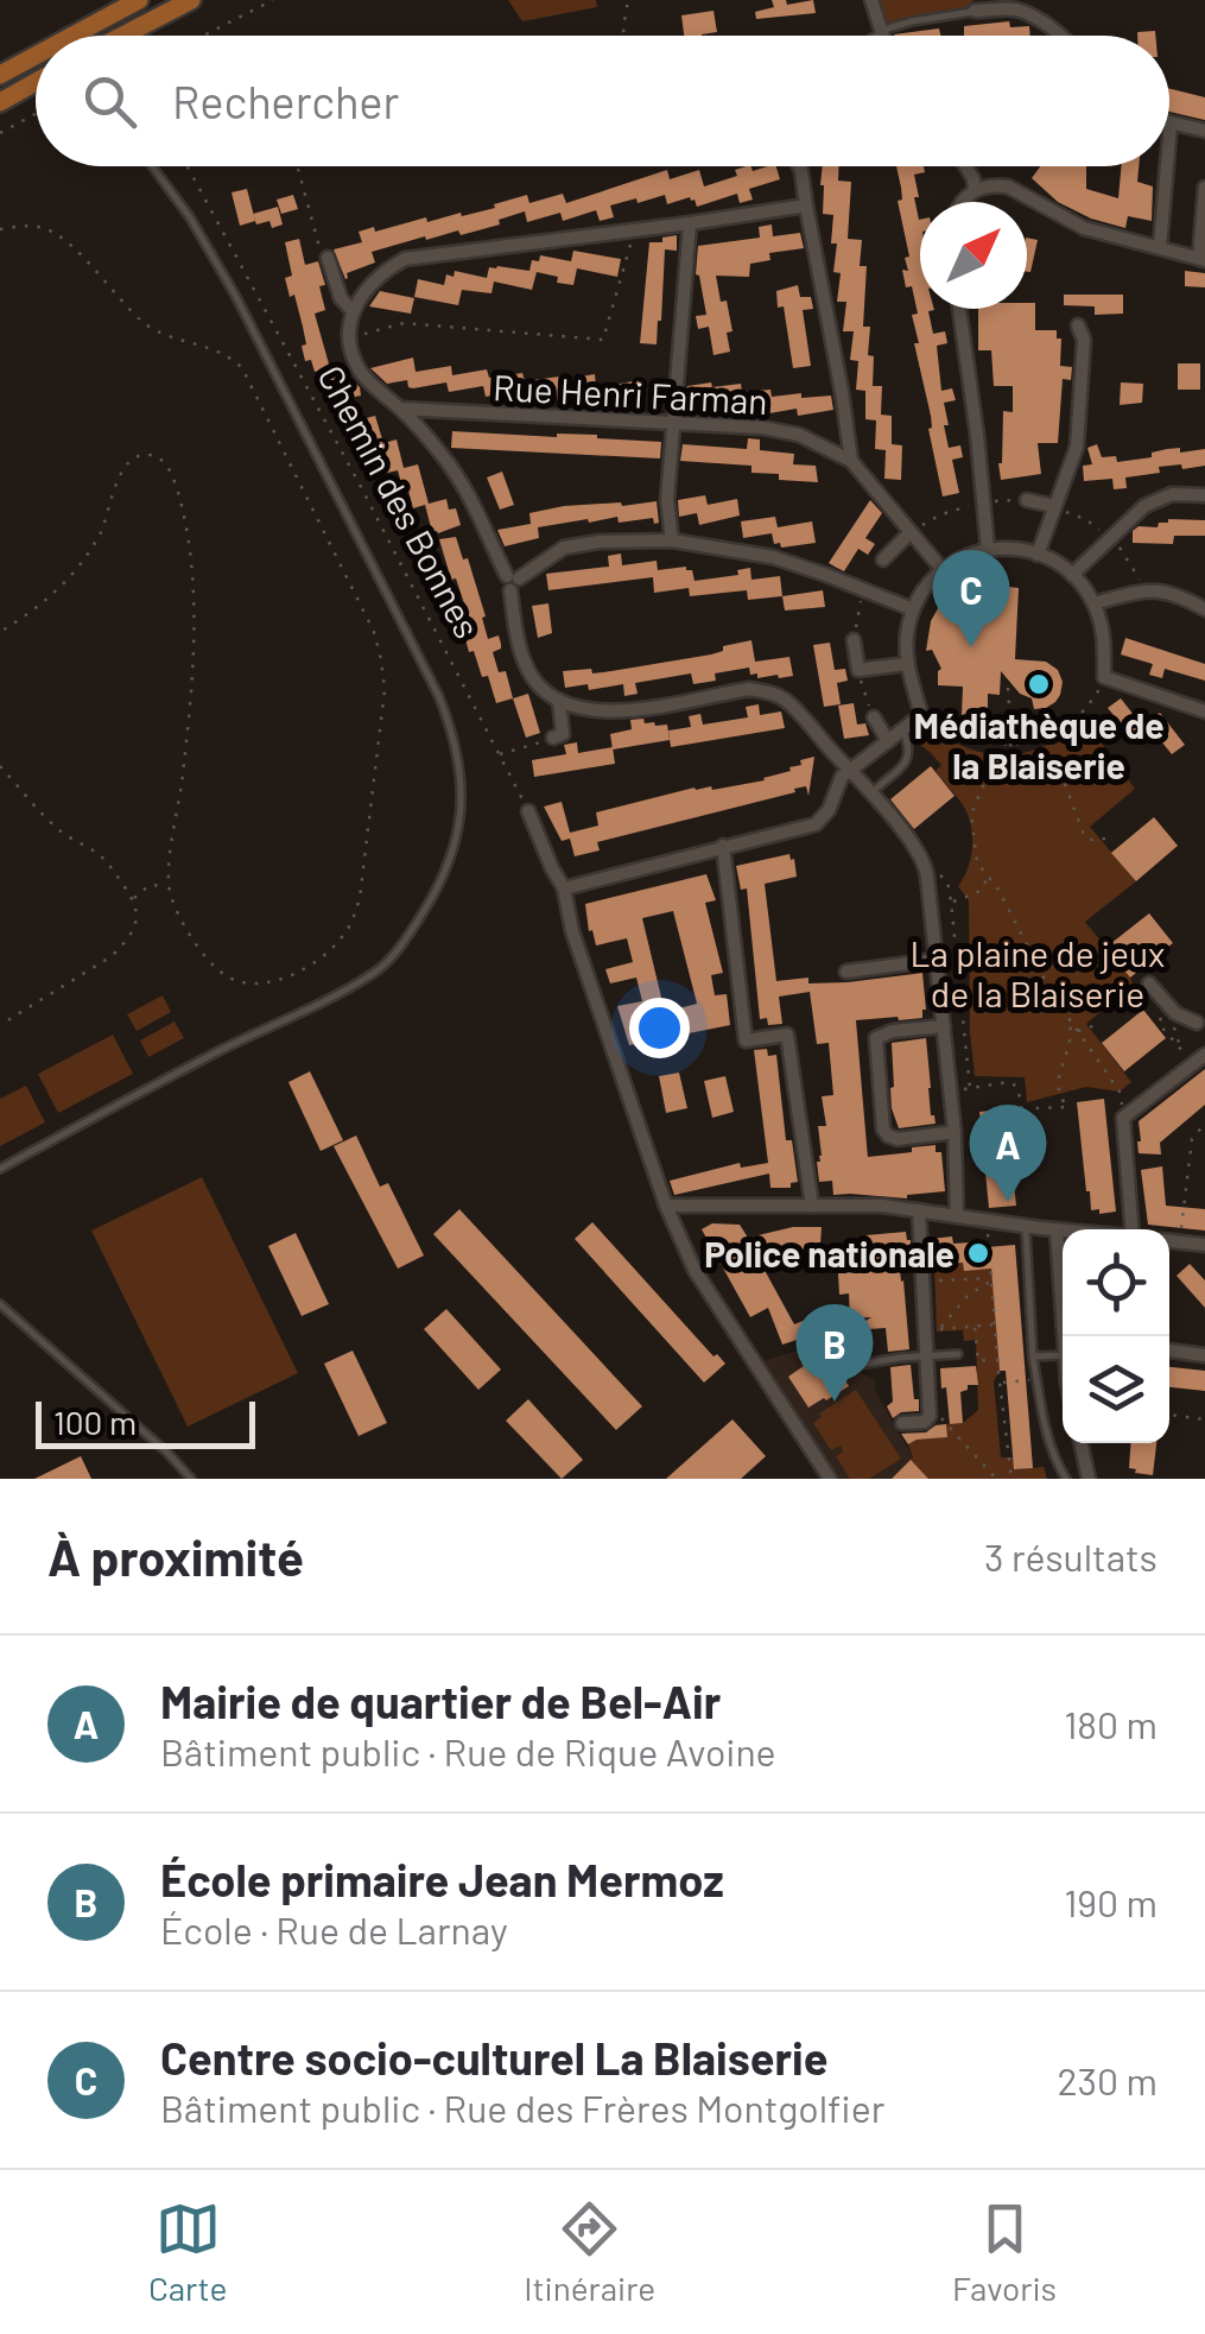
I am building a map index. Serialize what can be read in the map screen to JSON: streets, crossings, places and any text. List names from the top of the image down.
{
  "streets": {
    "street": ["Rue Henri Farman"],
    "path": ["Chemin des Bonnes"]
  },
  "parks": ["La plaine de jeux de la Blaiserie"],
  "places": ["Médiathèque de la Blaiserie", "Police nationale"],
  "scale_bar": "100 m",
  "north": "top right",
  "page": {
    "search": "Rechercher",
    "pins": ["C", "A", "B"],
    "scale": "100 m",
    "heading": ["À proximité", "3 résultats"],
    "list": [
      {
        "mark": "A",
        "name": "Mairie de quartier de Bel-Air",
        "note": "Bâtiment public · Rue de Rique Avoine",
        "value": "180 m"
      },
      {
        "mark": "B",
        "name": "École primaire Jean Mermoz",
        "note": "École · Rue de Larnay",
        "value": "190 m"
      },
      {
        "mark": "C",
        "name": "Centre socio-culturel La Blaiserie",
        "note": "Bâtiment public · Rue des Frères Montgolfier",
        "value": "230 m"
      }
    ],
    "nav": ["Carte", "Itinéraire", "Favoris"]
  }
}
